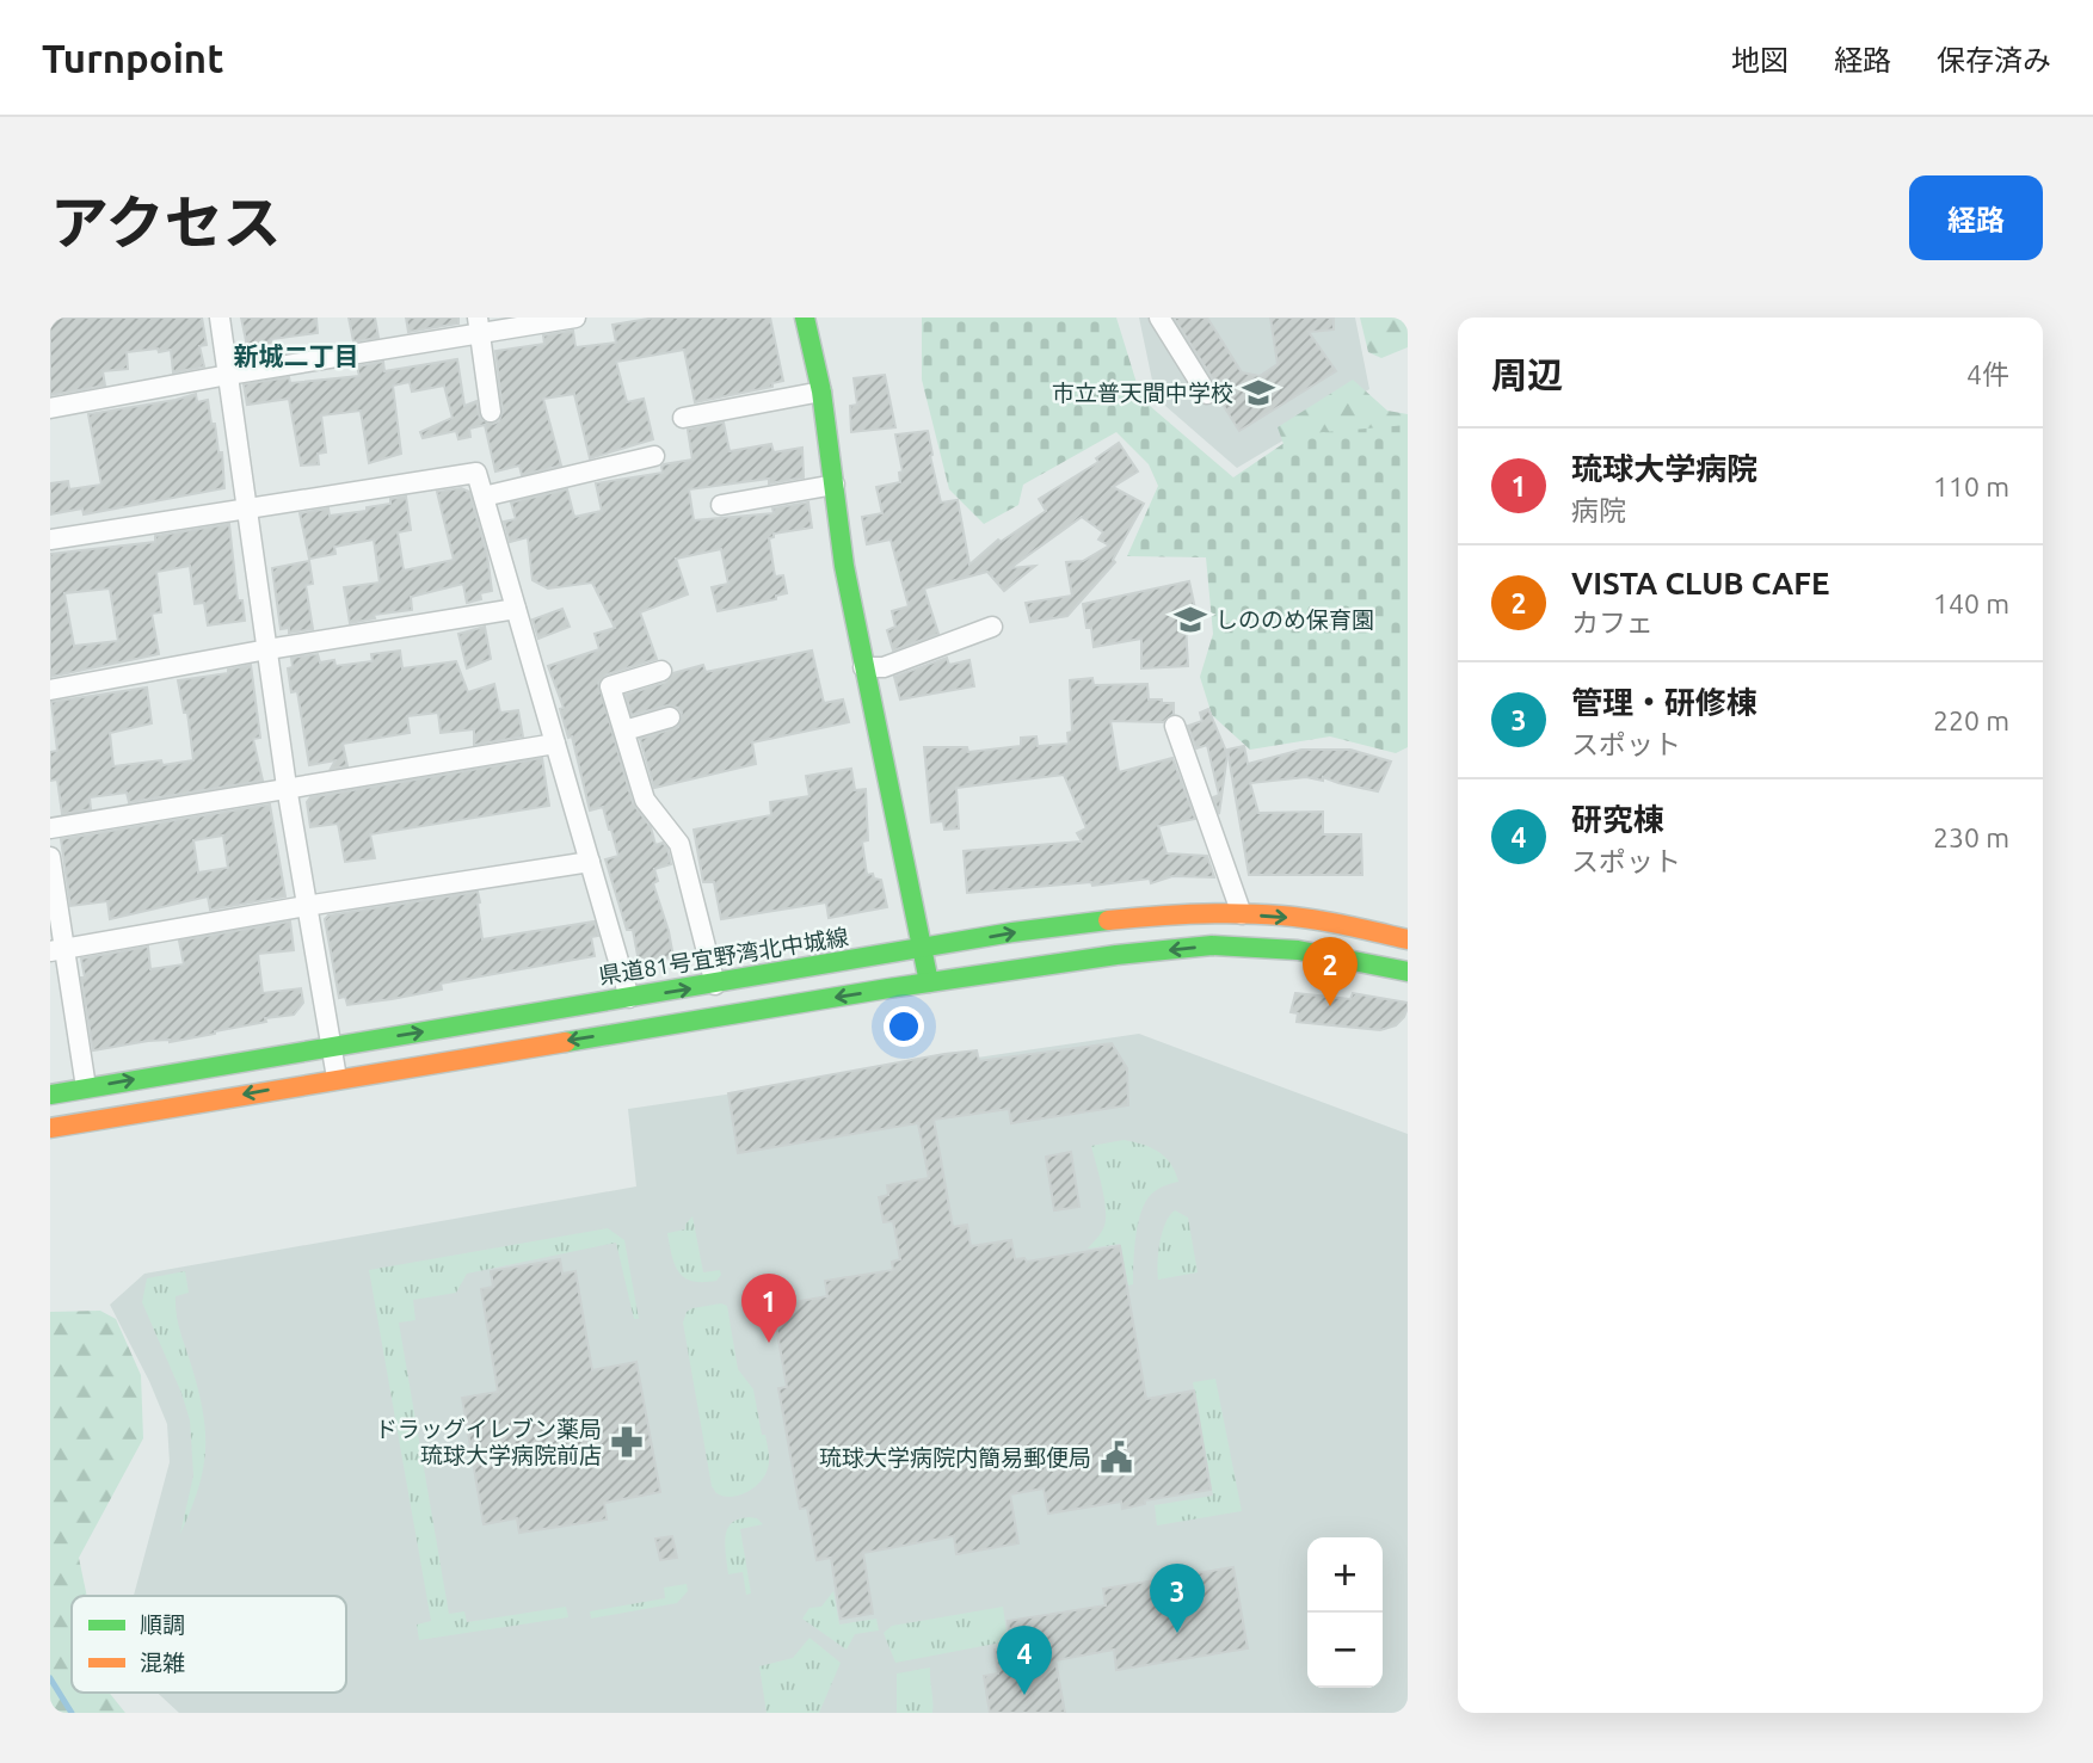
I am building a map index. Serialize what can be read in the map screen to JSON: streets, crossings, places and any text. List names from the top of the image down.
{
  "streets": {
    "main road": ["県道81号宜野湾北中城線"]
  },
  "districts": ["新城二丁目"],
  "places": {
    "school or university": ["市立普天間中学校", "しののめ保育園"],
    "pharmacy": ["ドラッグイレブン薬局 琉球大学病院前店"],
    "public building": ["琉球大学病院内簡易郵便局"]
  },
  "legend": ["順調", "混雑"],
  "page": {
    "header": "Turnpoint",
    "nav": ["地図", "経路", "保存済み"],
    "title": "アクセス",
    "buttons": "経路",
    "heading": ["周辺", "4件"],
    "list": [
      {
        "mark": "1",
        "name": "琉球大学病院",
        "note": "病院",
        "value": "110 m"
      },
      {
        "mark": "2",
        "name": "VISTA CLUB CAFE",
        "note": "カフェ",
        "value": "140 m"
      },
      {
        "mark": "3",
        "name": "管理・研修棟",
        "note": "スポット",
        "value": "220 m"
      },
      {
        "mark": "4",
        "name": "研究棟",
        "note": "スポット",
        "value": "230 m"
      }
    ],
    "pins": [
      "2",
      "1",
      "3",
      "4"
    ],
    "map_buttons": ["+", "−"]
  }
}
